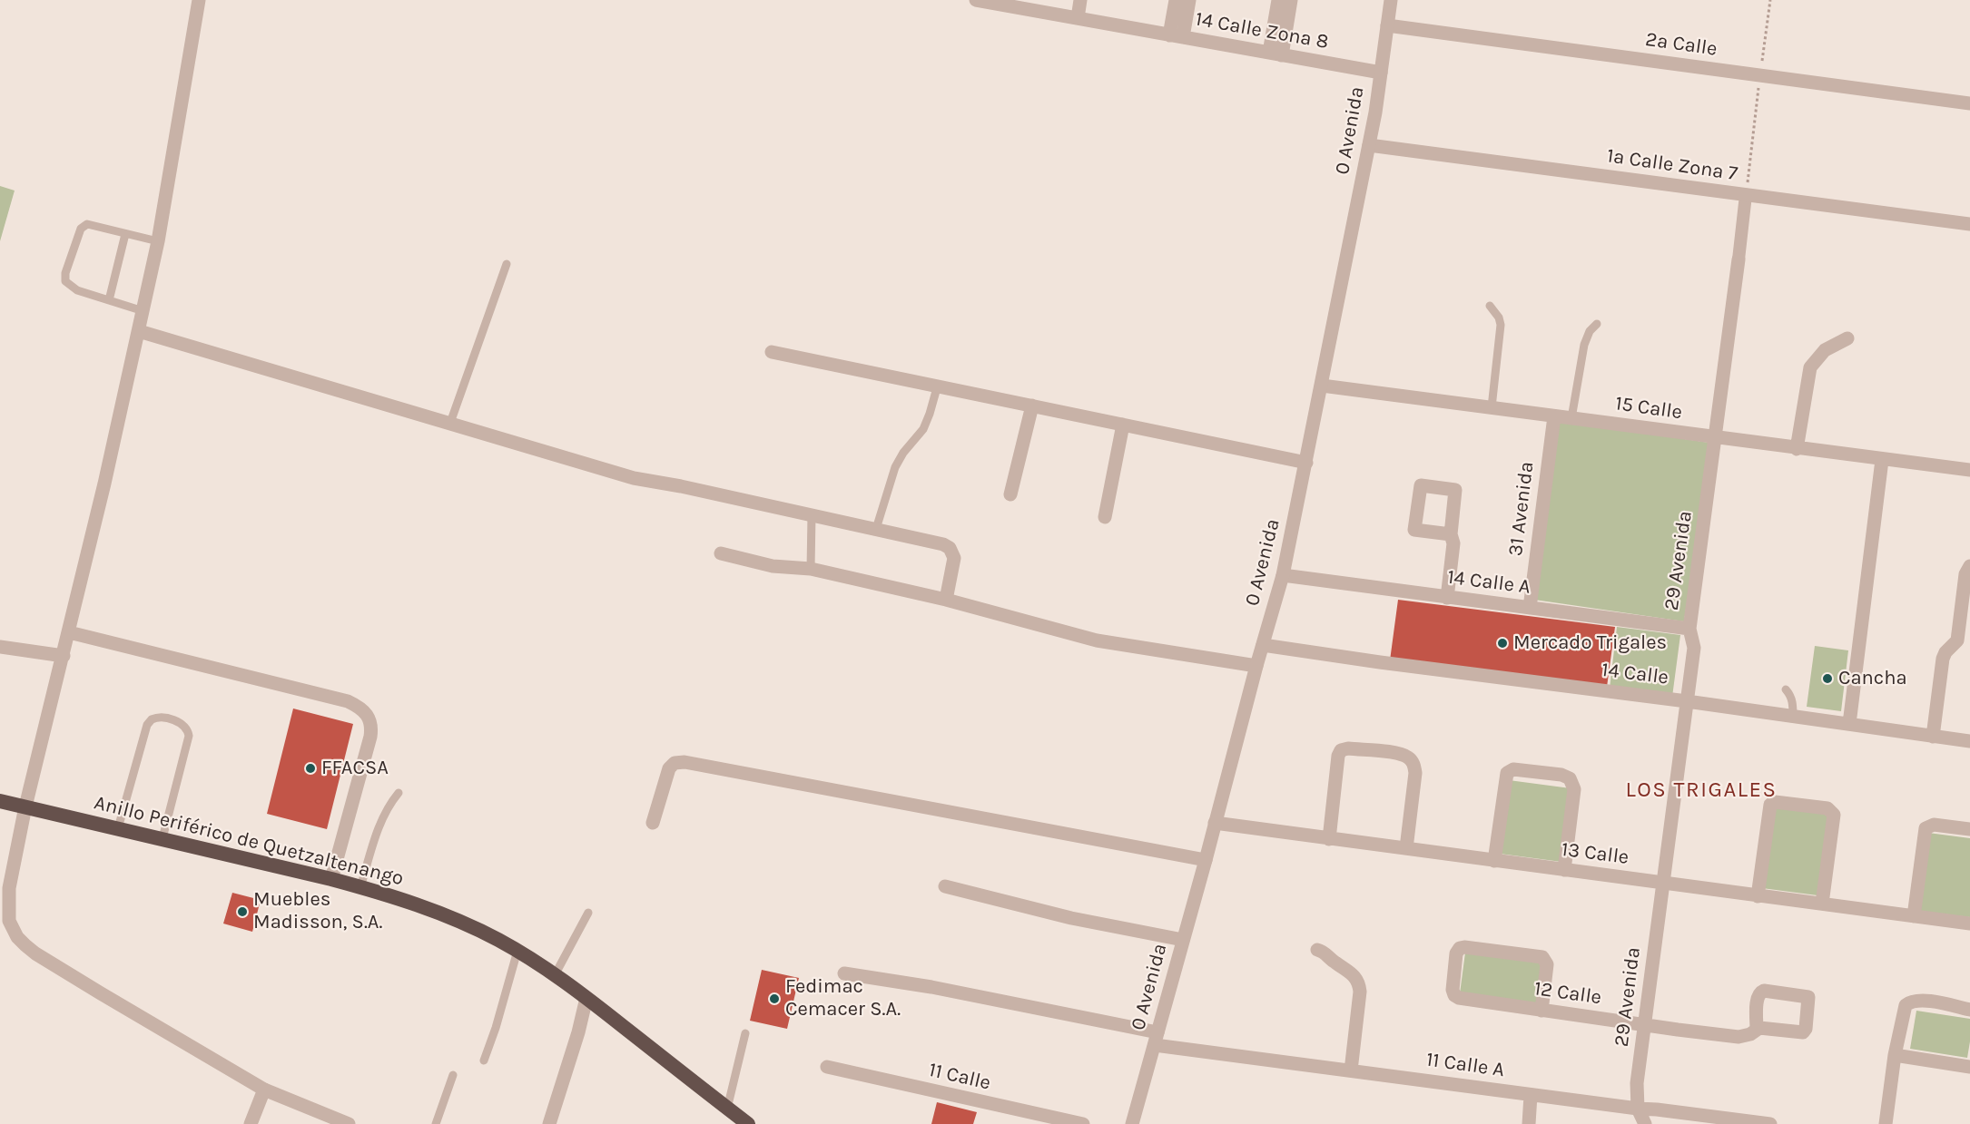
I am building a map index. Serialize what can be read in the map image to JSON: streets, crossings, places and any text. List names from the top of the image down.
{
  "streets": {
    "highway": ["Anillo Periférico de Quetzaltenango"],
    "street": [
      "14 Calle Zona 8",
      "2a Calle",
      "0 Avenida",
      "1a Calle Zona 7",
      "15 Calle",
      "31 Avenida",
      "29 Avenida",
      "14 Calle A",
      "14 Calle",
      "13 Calle",
      "12 Calle",
      "11 Calle A",
      "11 Calle"
    ]
  },
  "crossings": [
    ["14 Calle Zona 8", "0 Avenida"],
    ["2a Calle", "0 Avenida"],
    ["0 Avenida", "1a Calle Zona 7"],
    ["0 Avenida", "15 Calle"],
    ["0 Avenida", "14 Calle A"],
    ["0 Avenida", "14 Calle"],
    ["0 Avenida", "13 Calle"],
    ["0 Avenida", "11 Calle A"],
    ["15 Calle", "31 Avenida"],
    ["15 Calle", "29 Avenida"],
    ["31 Avenida", "14 Calle A"],
    ["29 Avenida", "14 Calle A"],
    ["29 Avenida", "14 Calle"],
    ["29 Avenida", "13 Calle"],
    ["29 Avenida", "12 Calle"],
    ["29 Avenida", "11 Calle A"]
  ],
  "districts": ["LOS TRIGALES"],
  "places": [
    "Mercado Trigales",
    "Cancha",
    "FFACSA",
    "Muebles Madisson, S.A.",
    "Fedimac Cemacer S.A."
  ]
}
